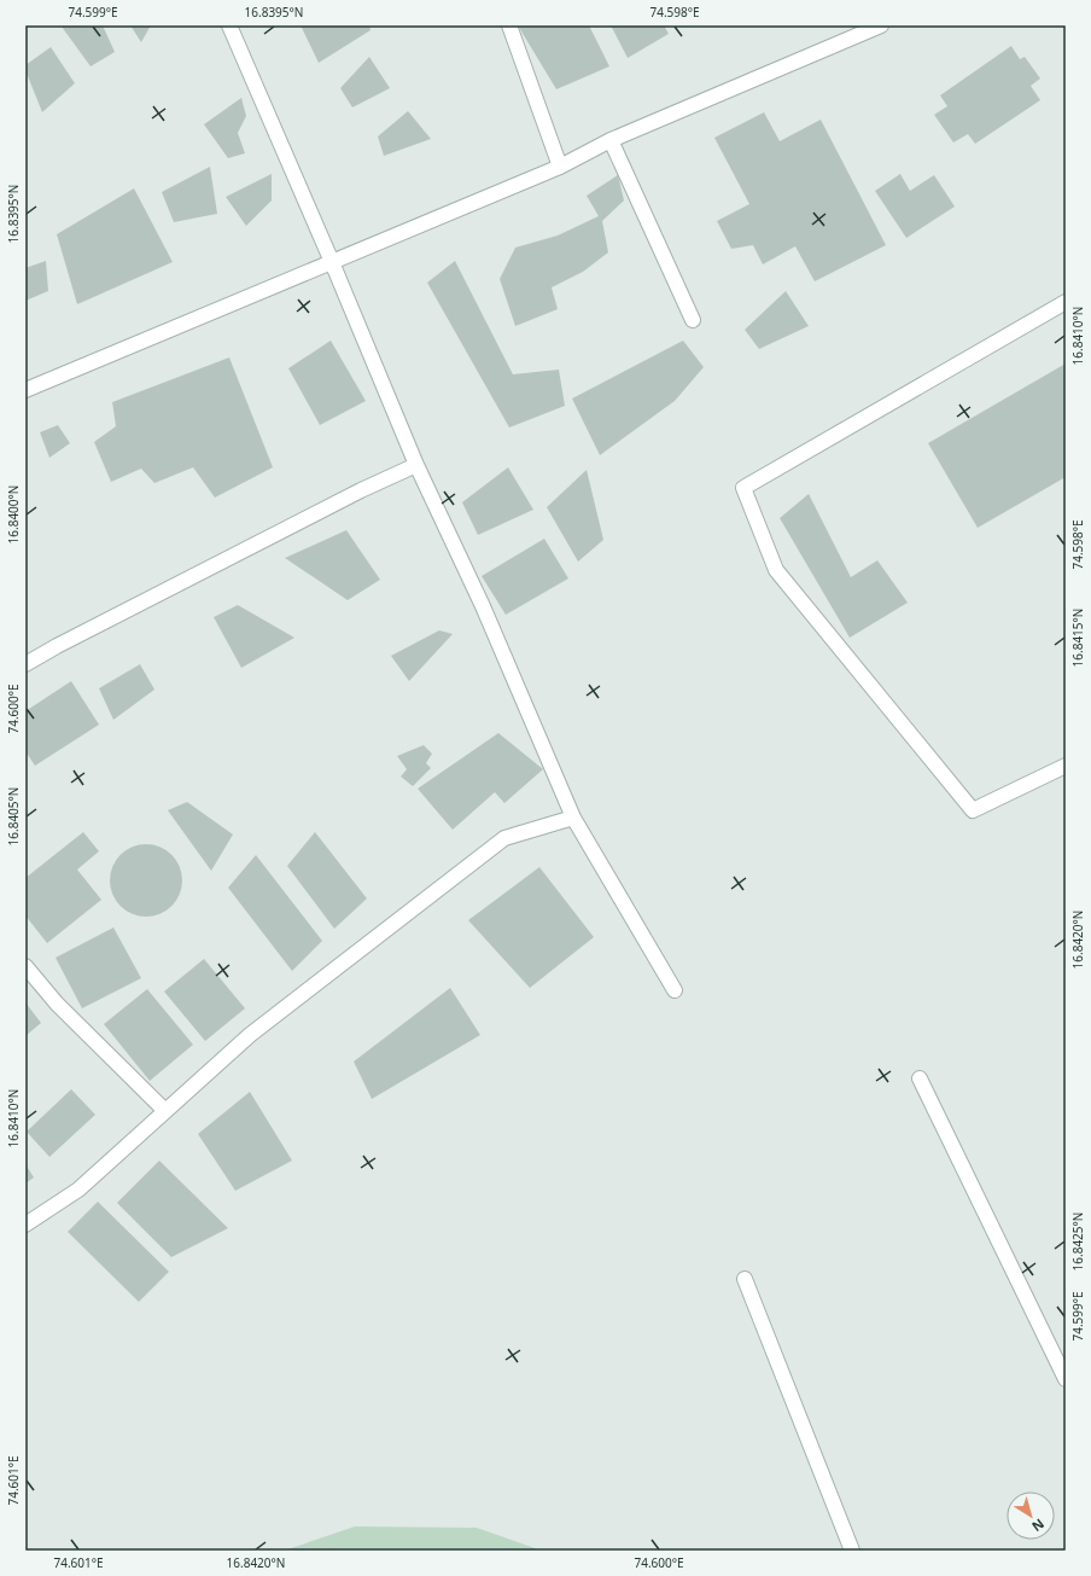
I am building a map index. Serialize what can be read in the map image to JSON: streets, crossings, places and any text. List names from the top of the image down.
{
  "north": "bottom right",
  "coordinates": [
    "74.599°E",
    "16.8395°N",
    "74.598°E",
    "16.8410°N",
    "16.8400°N",
    "16.8415°N",
    "74.600°E",
    "16.8405°N",
    "16.8420°N",
    "16.8425°N",
    "74.601°E"
  ]
}
